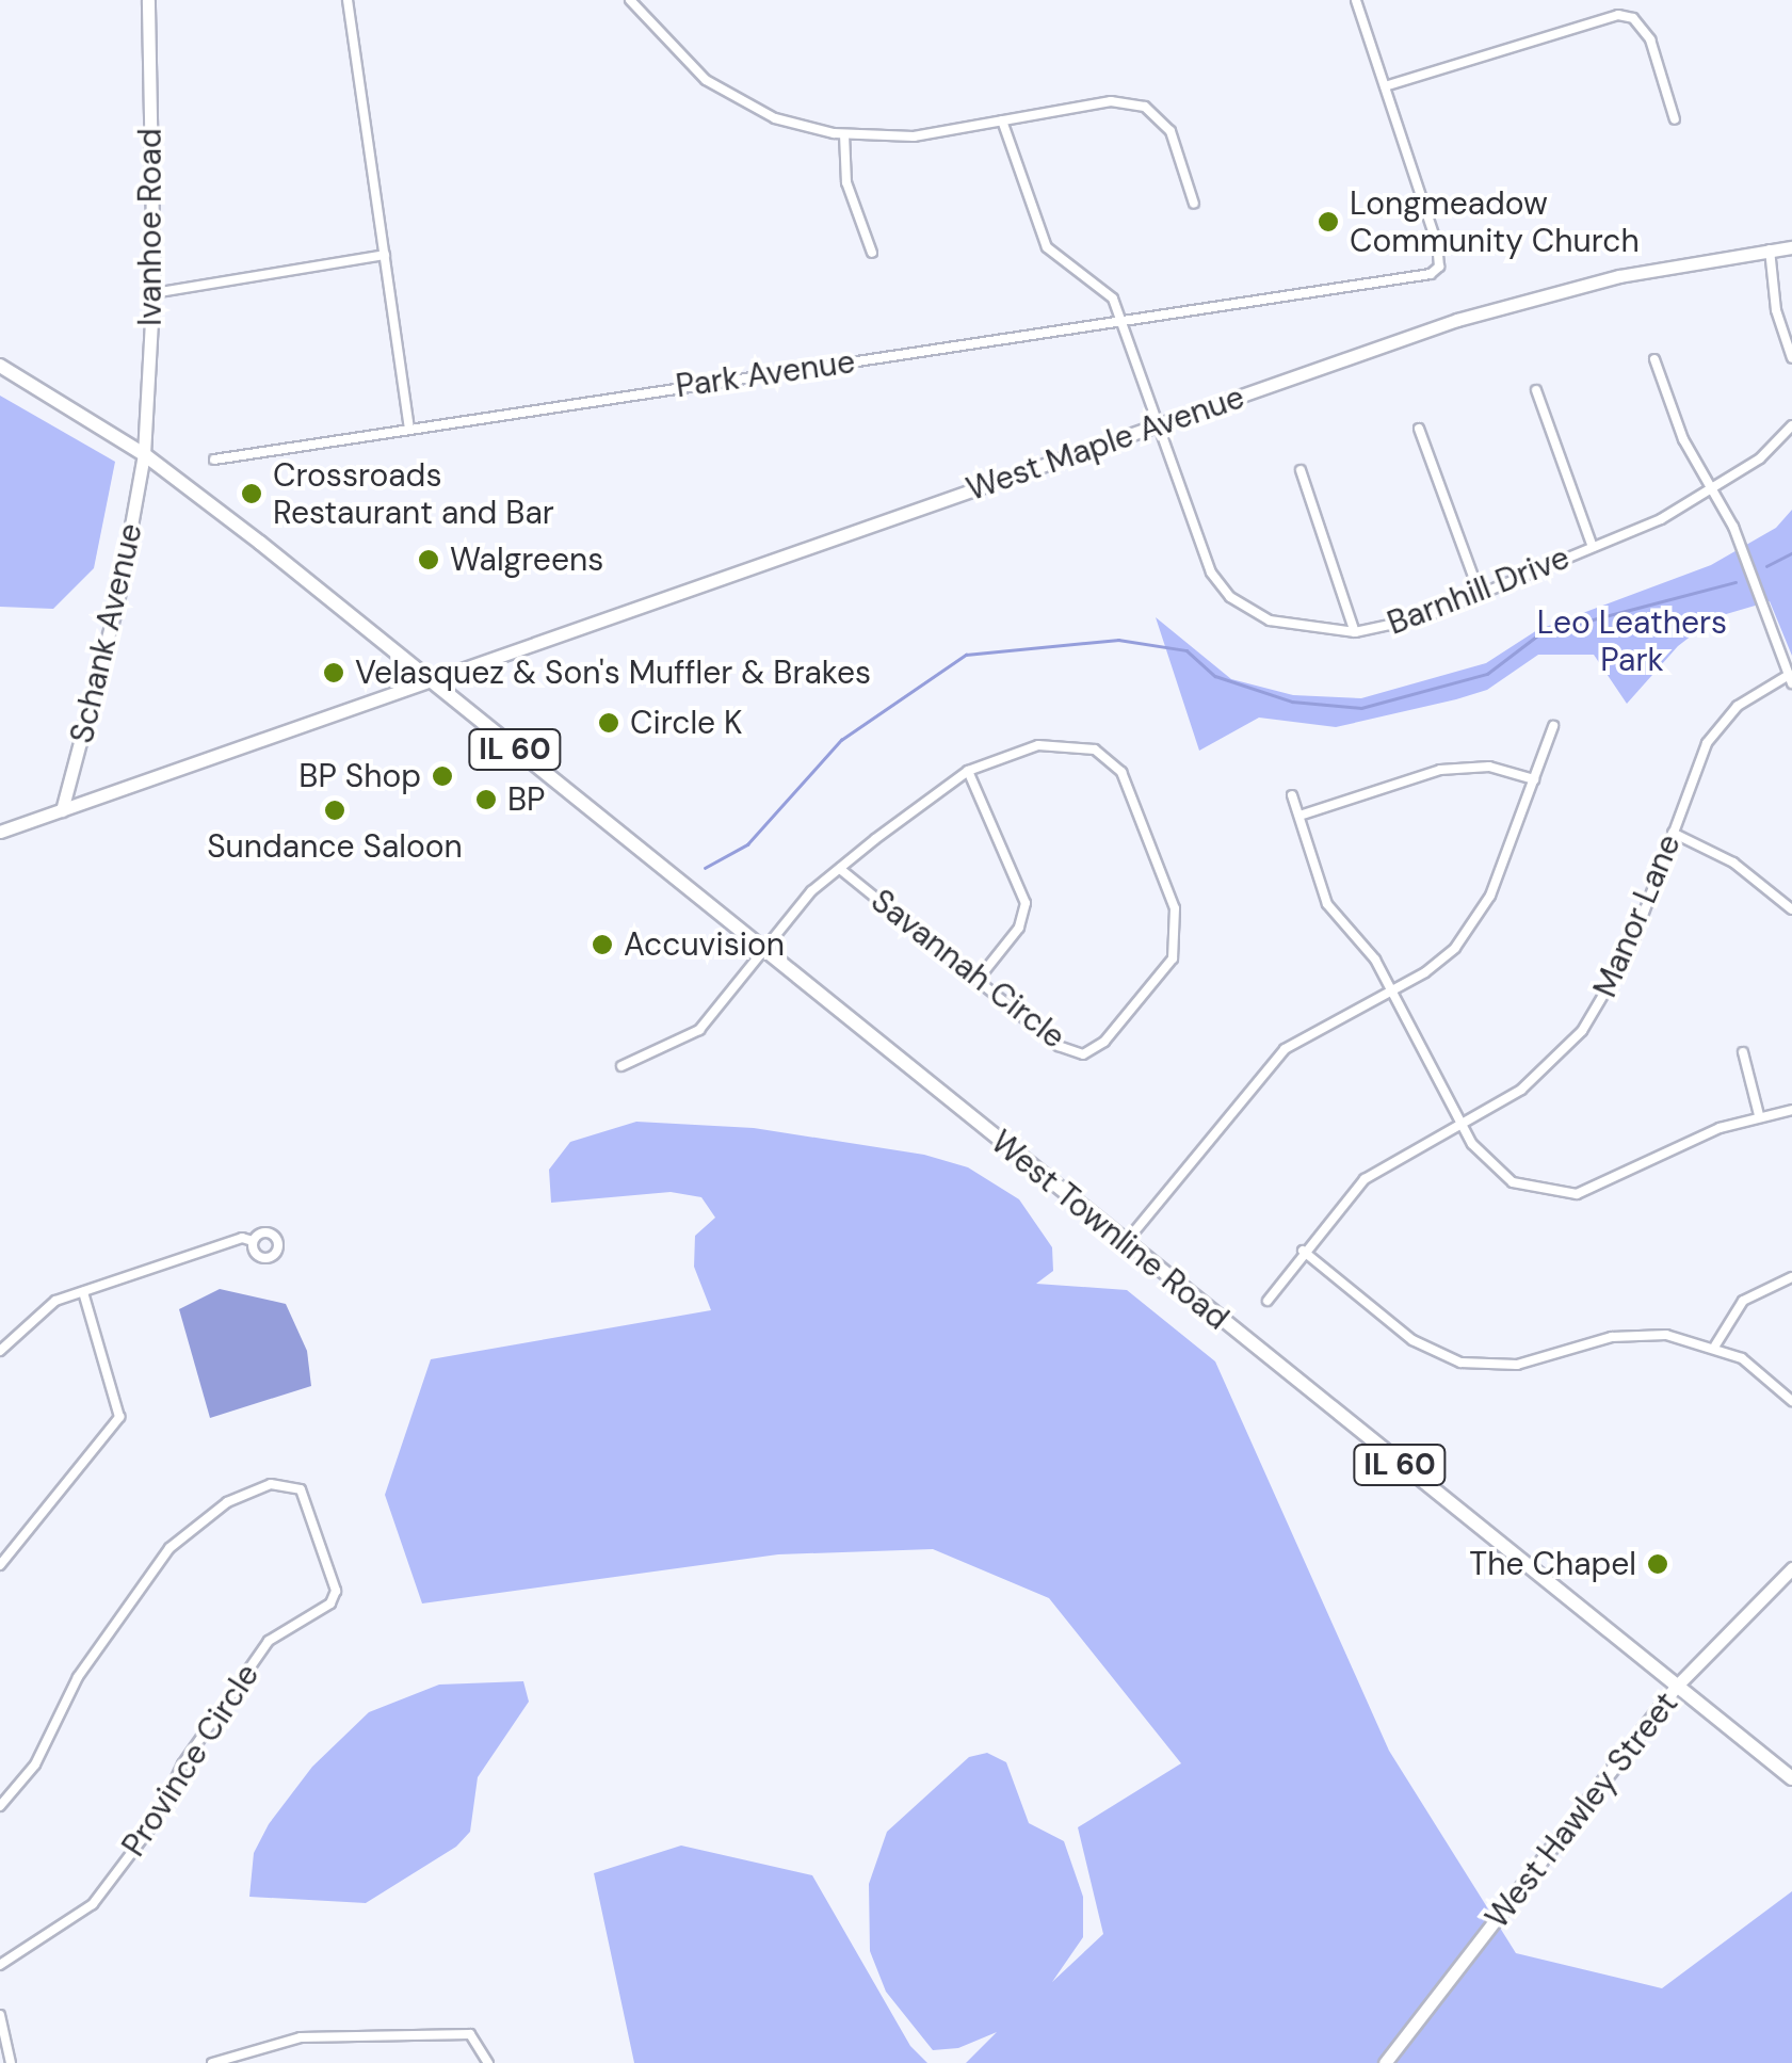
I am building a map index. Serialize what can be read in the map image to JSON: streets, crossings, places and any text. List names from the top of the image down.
{
  "streets": {
    "main road": [
      "Ivanhoe Road",
      "West Maple Avenue",
      "Schank Avenue",
      "IL 60",
      "West Townline Road",
      "West Hawley Street"
    ],
    "street": [
      "Park Avenue",
      "Barnhill Drive",
      "Manor Lane",
      "Savannah Circle",
      "Province Circle"
    ]
  },
  "crossings": [
    ["Ivanhoe Road", "Schank Avenue"],
    ["Ivanhoe Road", "IL 60"],
    ["Park Avenue", "Barnhill Drive"],
    ["West Maple Avenue", "Barnhill Drive"],
    ["West Maple Avenue", "Schank Avenue"],
    ["West Maple Avenue", "IL 60"],
    ["West Maple Avenue", "West Townline Road"],
    ["Schank Avenue", "IL 60"],
    ["IL 60", "West Townline Road"],
    ["Savannah Circle", "West Townline Road"],
    ["West Townline Road", "West Hawley Street"]
  ],
  "parks": ["Leo Leathers Park"],
  "places": [
    "Longmeadow Community Church",
    "Crossroads Restaurant and Bar",
    "Walgreens",
    "Velasquez & Son's Muffler & Brakes",
    "Circle K",
    "BP Shop",
    "BP",
    "Sundance Saloon",
    "Accuvision",
    "The Chapel"
  ]
}
